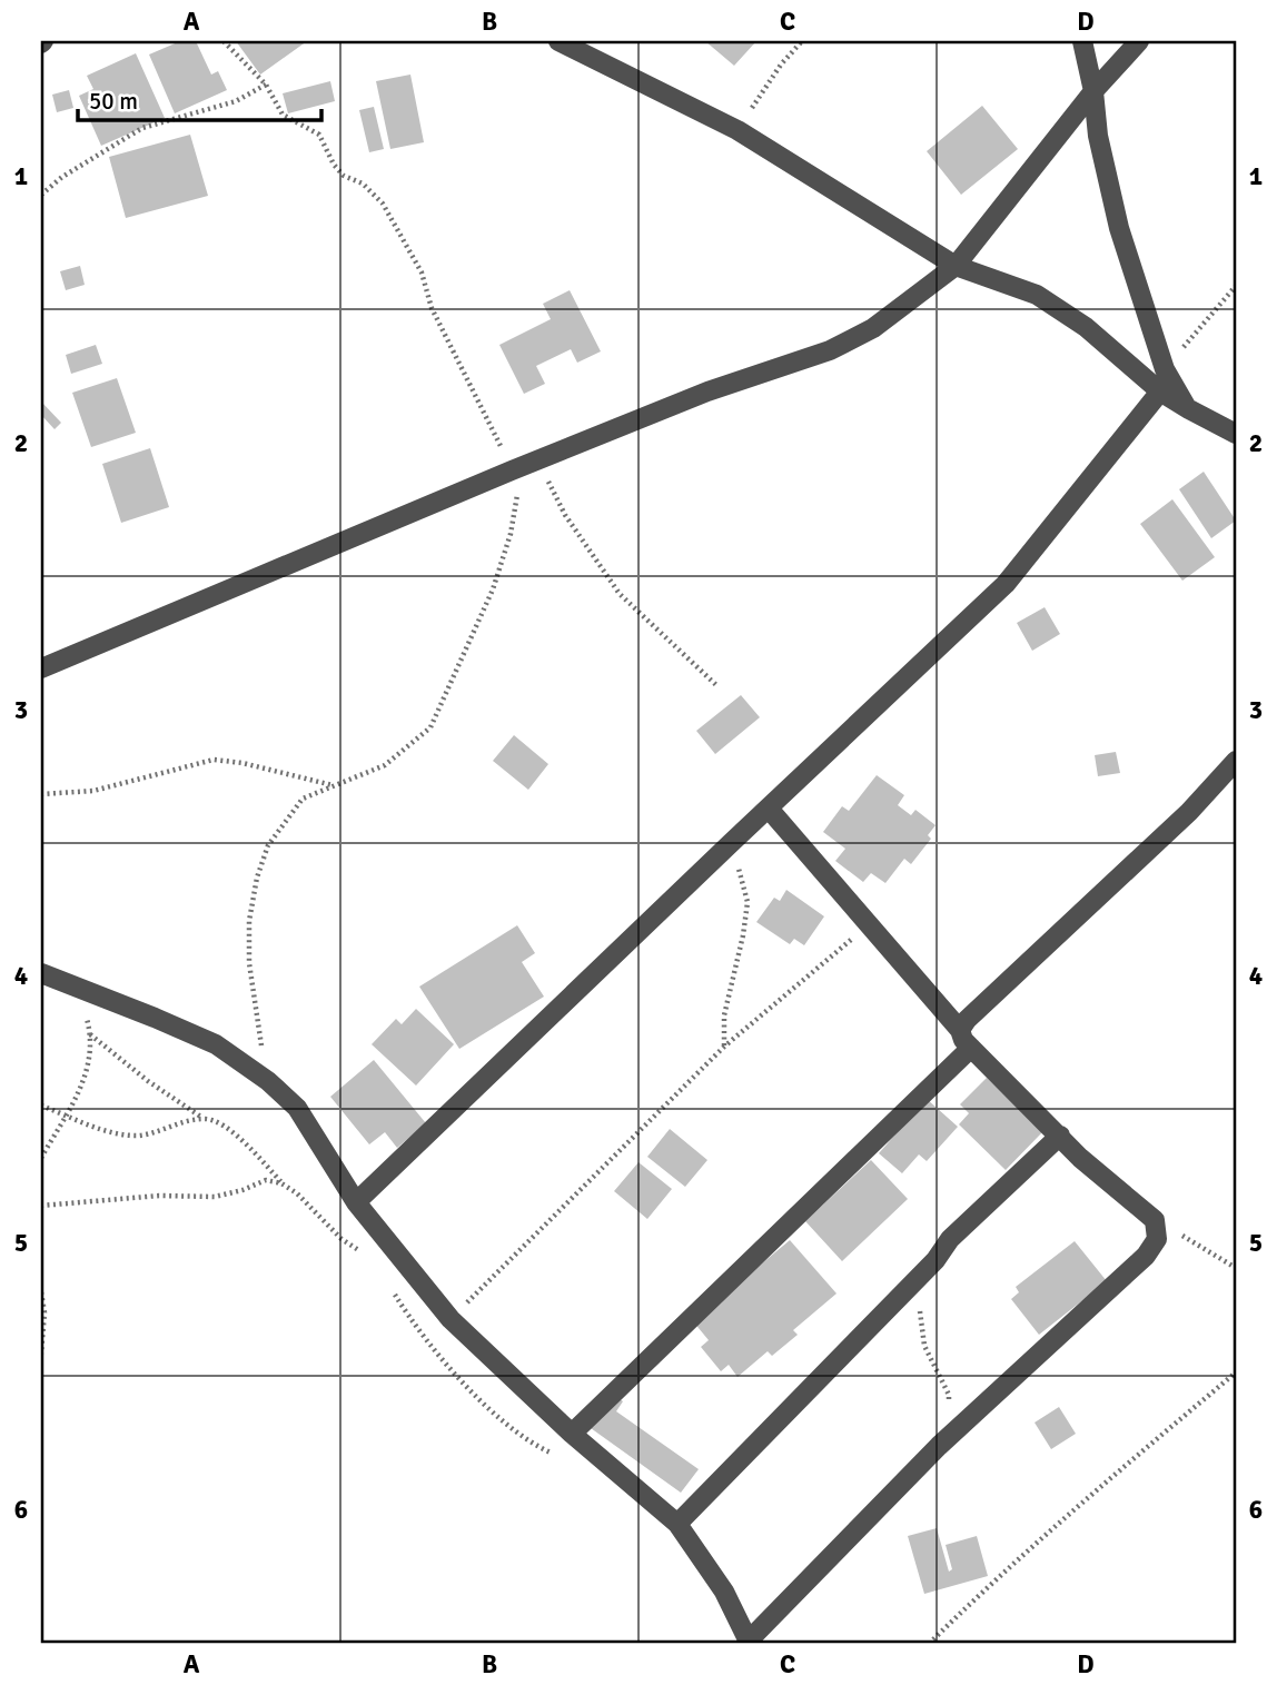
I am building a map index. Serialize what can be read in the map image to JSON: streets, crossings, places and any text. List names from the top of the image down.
{
  "scale_bar": "50 m",
  "grid": {
    "columns": [
      "A",
      "B",
      "C",
      "D"
    ],
    "rows": [
      "1",
      "2",
      "3",
      "4",
      "5",
      "6"
    ]
  }
}
